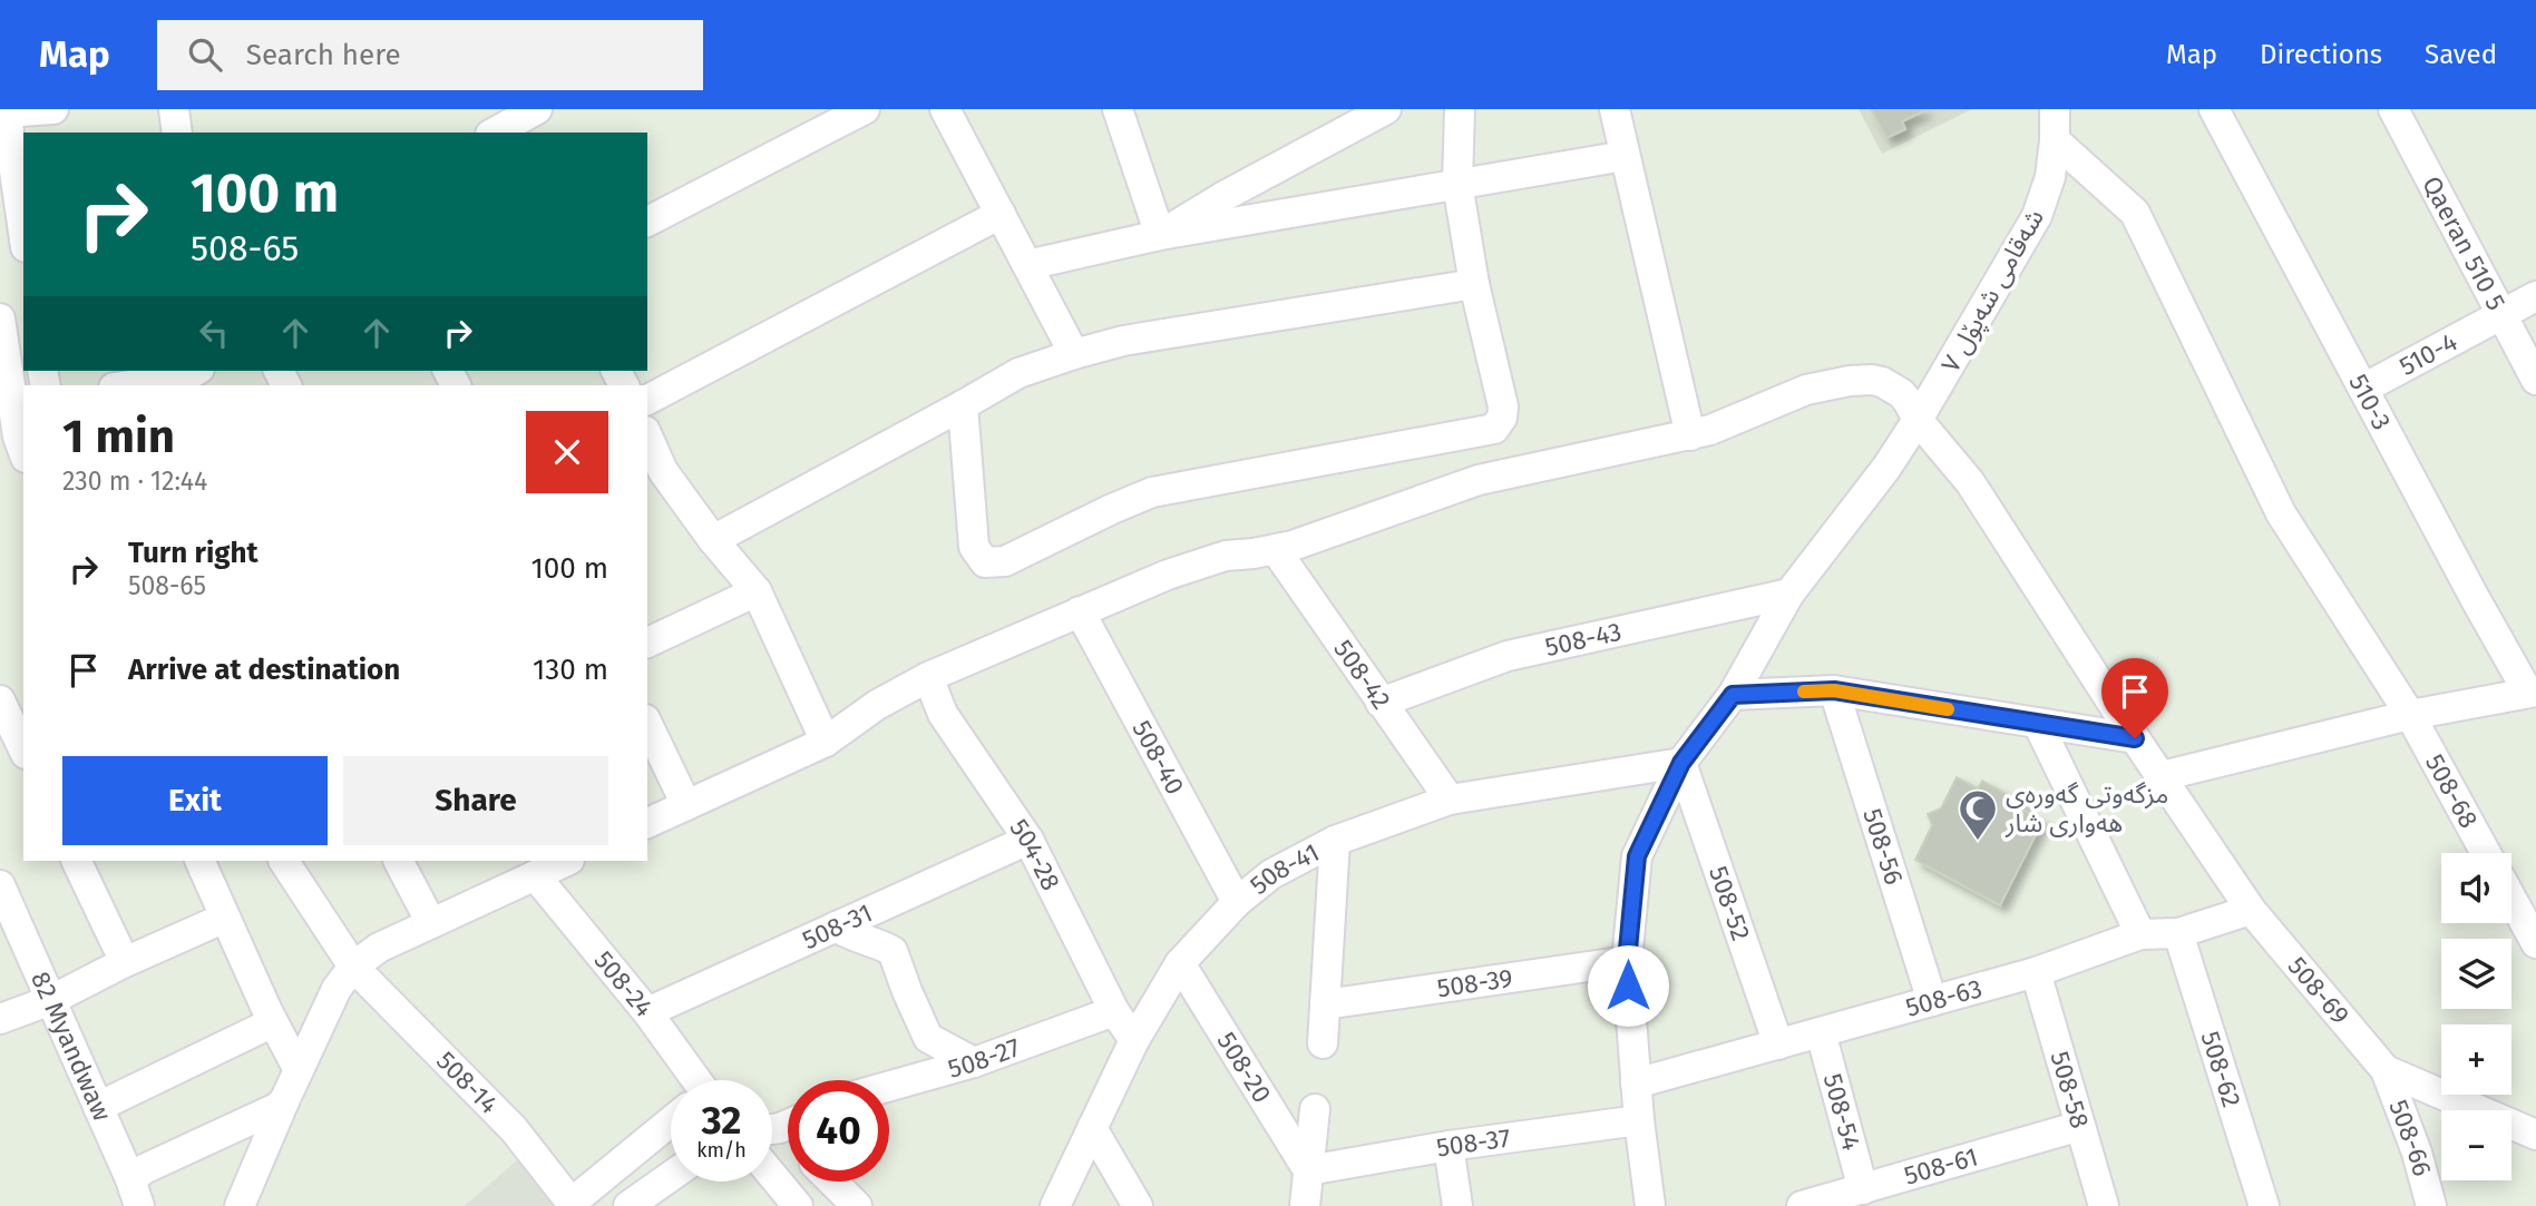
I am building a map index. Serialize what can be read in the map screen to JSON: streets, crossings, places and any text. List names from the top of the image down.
{
  "streets": {
    "street": [
      "Qaeran 510 5",
      "شەقامی شەپۆل ٧",
      "510-4",
      "510-3",
      "508-43",
      "508-42",
      "508-40",
      "508-68",
      "508-56",
      "504-28",
      "508-41",
      "508-52",
      "508-31",
      "508-39",
      "508-24",
      "508-69",
      "508-63",
      "82 Myandwaw",
      "508-27",
      "508-20",
      "508-62",
      "508-14",
      "508-58",
      "508-54",
      "508-66",
      "508-37",
      "508-61"
    ]
  },
  "crossings": [
    ["Qaeran 510 5", "510-4"],
    ["شەقامی شەپۆل ٧", "508-43"],
    ["شەقامی شەپۆل ٧", "508-68"],
    ["شەقامی شەپۆل ٧", "508-41"],
    ["شەقامی شەپۆل ٧", "508-52"],
    ["شەقامی شەپۆل ٧", "508-39"],
    ["شەقامی شەپۆل ٧", "508-69"],
    ["شەقامی شەپۆل ٧", "508-63"],
    ["شەقامی شەپۆل ٧", "508-37"],
    ["510-4", "510-3"],
    ["508-43", "508-42"],
    ["508-42", "508-41"],
    ["508-42", "508-69"],
    ["508-40", "508-41"],
    ["508-40", "508-69"],
    ["508-56", "508-63"],
    ["504-28", "508-41"],
    ["504-28", "508-31"],
    ["504-28", "508-69"],
    ["504-28", "508-27"],
    ["508-41", "508-52"],
    ["508-41", "508-20"],
    ["508-52", "508-63"],
    ["508-31", "508-24"],
    ["508-69", "508-63"],
    ["508-69", "508-66"],
    ["508-63", "508-62"],
    ["508-63", "508-58"],
    ["508-63", "508-54"],
    ["508-20", "508-37"],
    ["508-58", "508-61"],
    ["508-54", "508-61"]
  ],
  "places": {
    "mosque": ["مزگەوتی گەورەی هەواری شار"]
  },
  "page": {
    "header": "Map",
    "search": "Search here",
    "nav": ["Map", "Directions", "Saved"],
    "turn": ["100 m", "508-65"],
    "heading": ["1 min", "230 m · 12:44"],
    "list": [
      {
        "name": "Turn right",
        "note": "508-65",
        "value": "100 m"
      },
      {
        "name": "Arrive at destination",
        "value": "130 m"
      }
    ],
    "buttons": ["Exit", "Share"],
    "map_buttons": ["+", "−"],
    "speed": "32 km/h",
    "limit": "40"
  }
}
